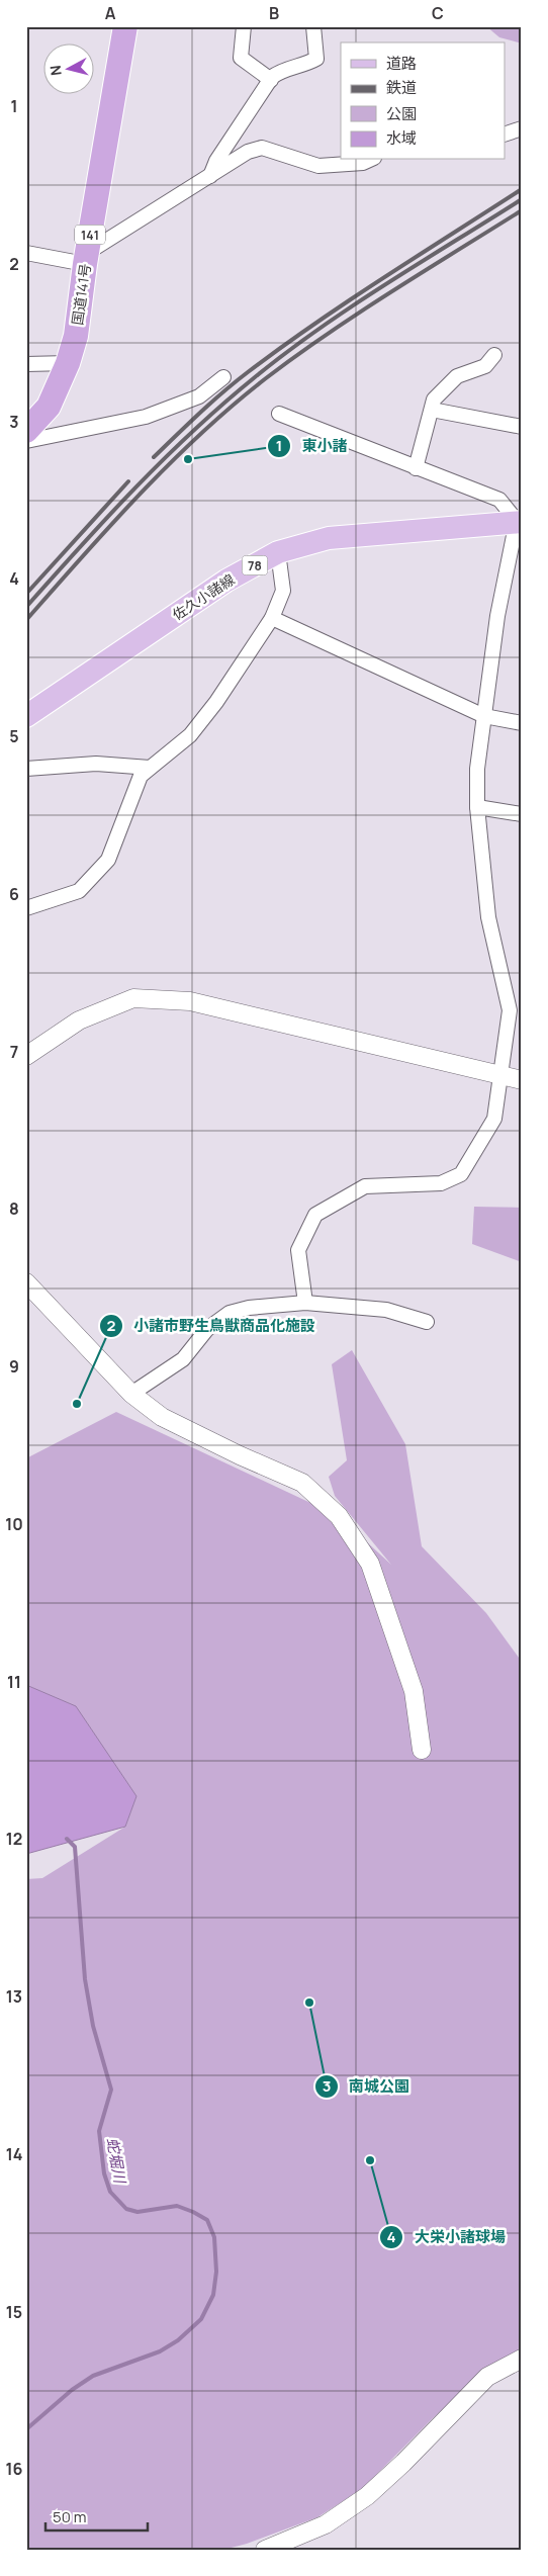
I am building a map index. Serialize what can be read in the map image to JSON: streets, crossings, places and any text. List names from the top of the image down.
{
  "streets": {
    "highway": ["141", "国道141号"],
    "main road": ["78", "佐久小諸線"]
  },
  "water": ["蛇堀川"],
  "places": [
    "東小諸",
    "小諸市野生鳥獣商品化施設",
    "南城公園",
    "大栄小諸球場"
  ],
  "legend": [
    "道路",
    "鉄道",
    "公園",
    "水域"
  ],
  "scale_bar": "50 m",
  "north": "left",
  "grid": {
    "columns": ["A", "B", "C"],
    "rows": [
      "1",
      "2",
      "3",
      "4",
      "5",
      "6",
      "7",
      "8",
      "9",
      "10",
      "11",
      "12",
      "13",
      "14",
      "15",
      "16"
    ]
  }
}
